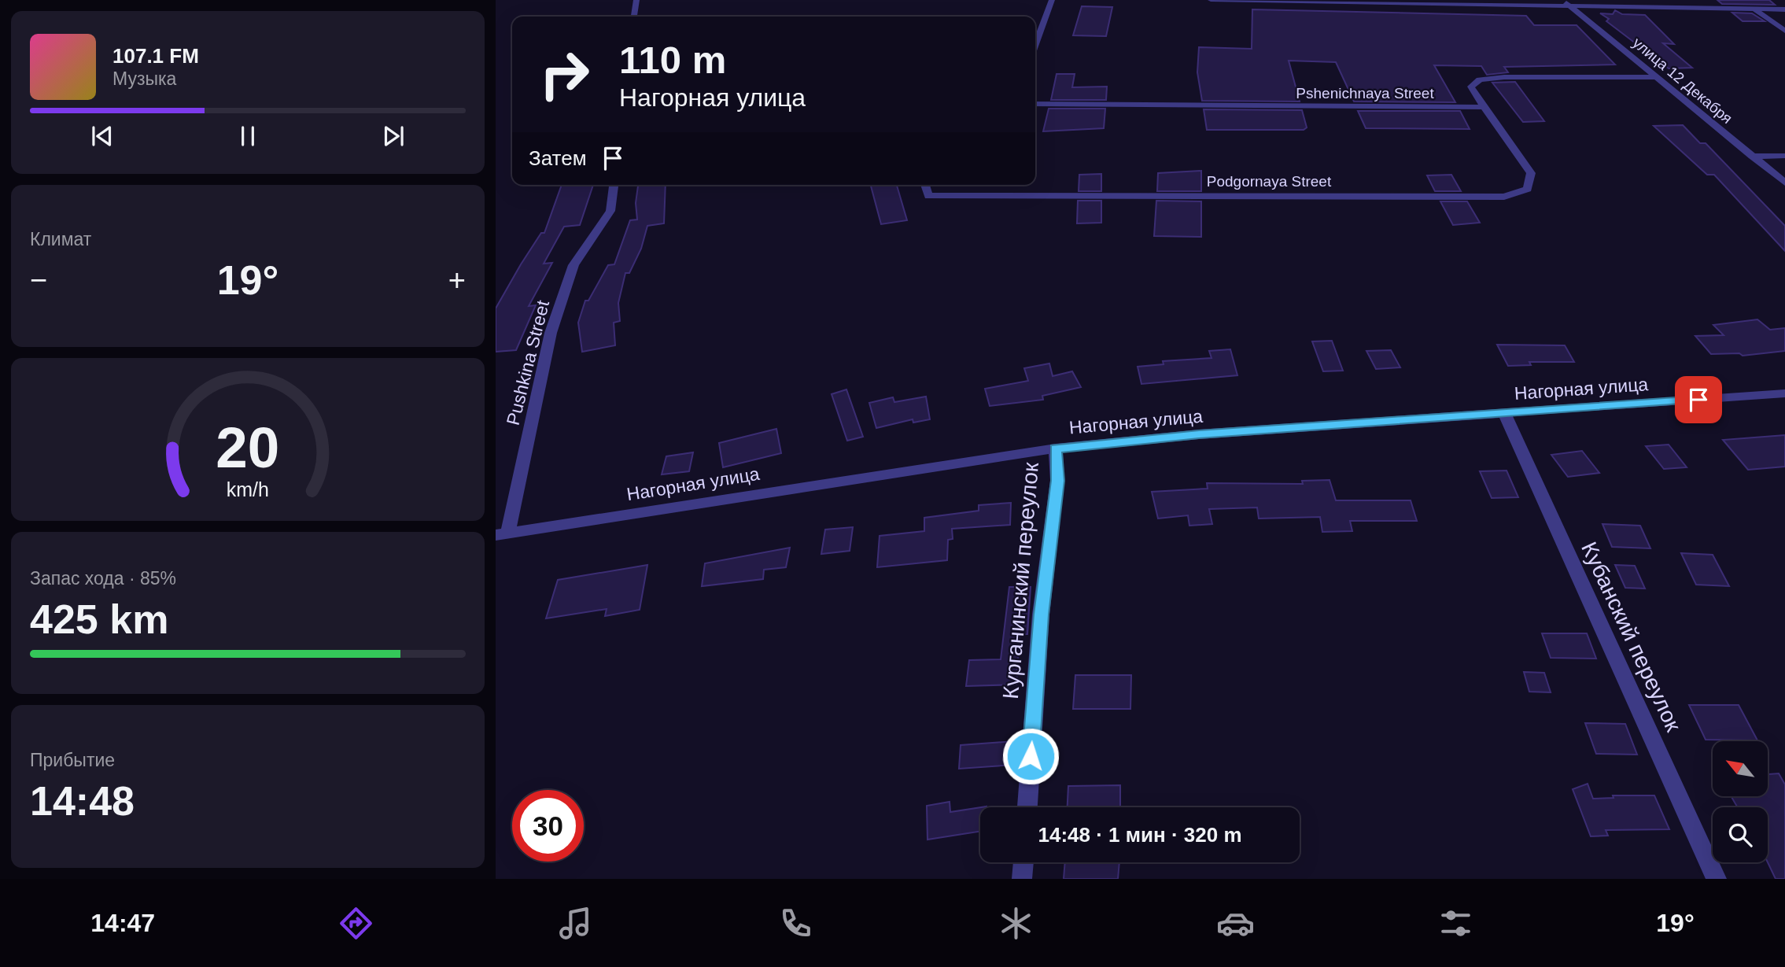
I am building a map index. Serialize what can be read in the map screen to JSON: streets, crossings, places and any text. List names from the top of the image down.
{
  "streets": {
    "street": [
      "улица 12 Декабря",
      "Pshenichnaya Street",
      "Podgornaya Street",
      "Pushkina Street",
      "Нагорная улица",
      "Курганинский переулок",
      "Кубанский переулок"
    ]
  },
  "crossings": [
    ["Pshenichnaya Street", "Podgornaya Street"],
    ["Pushkina Street", "Нагорная улица"],
    ["Нагорная улица", "Курганинский переулок"],
    ["Нагорная улица", "Кубанский переулок"]
  ],
  "north": "top left",
  "page": {
    "turn": ["110 m", "Нагорная улица"],
    "song": ["107.1 FM", "Музыка"],
    "then": "Затем",
    "tile": [
      "Климат",
      ["Запас хода · 85%", "425 km"],
      ["Прибытие", "14:48"]
    ],
    "heat": ["−", "19°", "+"],
    "limit": "30",
    "trip": "14:48 · 1 мин · 320 m",
    "tabs": ["14:47", "19°"],
    "gauge": ["20", "km/h"]
  }
}
